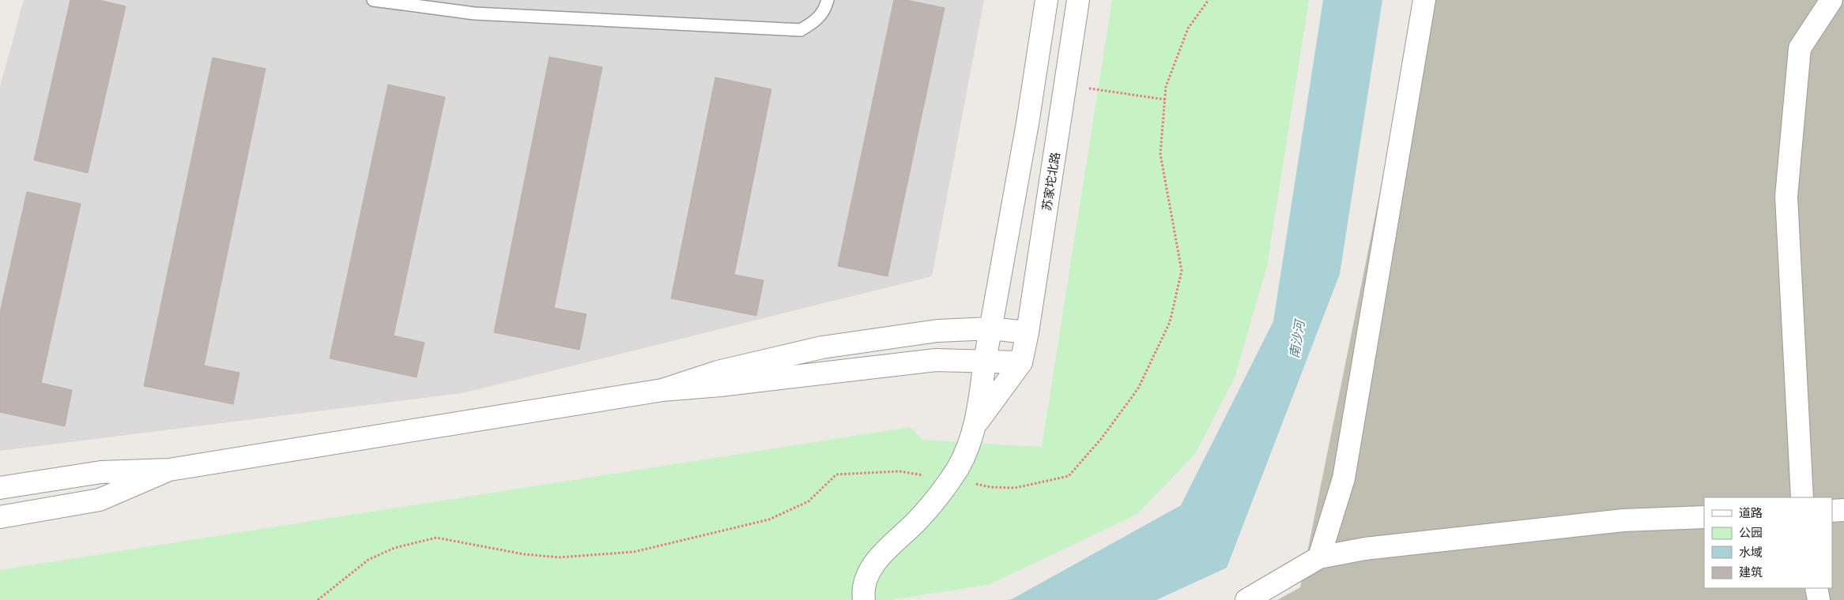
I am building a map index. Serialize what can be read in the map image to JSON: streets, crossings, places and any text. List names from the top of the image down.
{
  "streets": {
    "street": ["苏家坨北路"]
  },
  "water": ["南沙河"],
  "legend": [
    "道路",
    "公园",
    "水域",
    "建筑"
  ]
}
